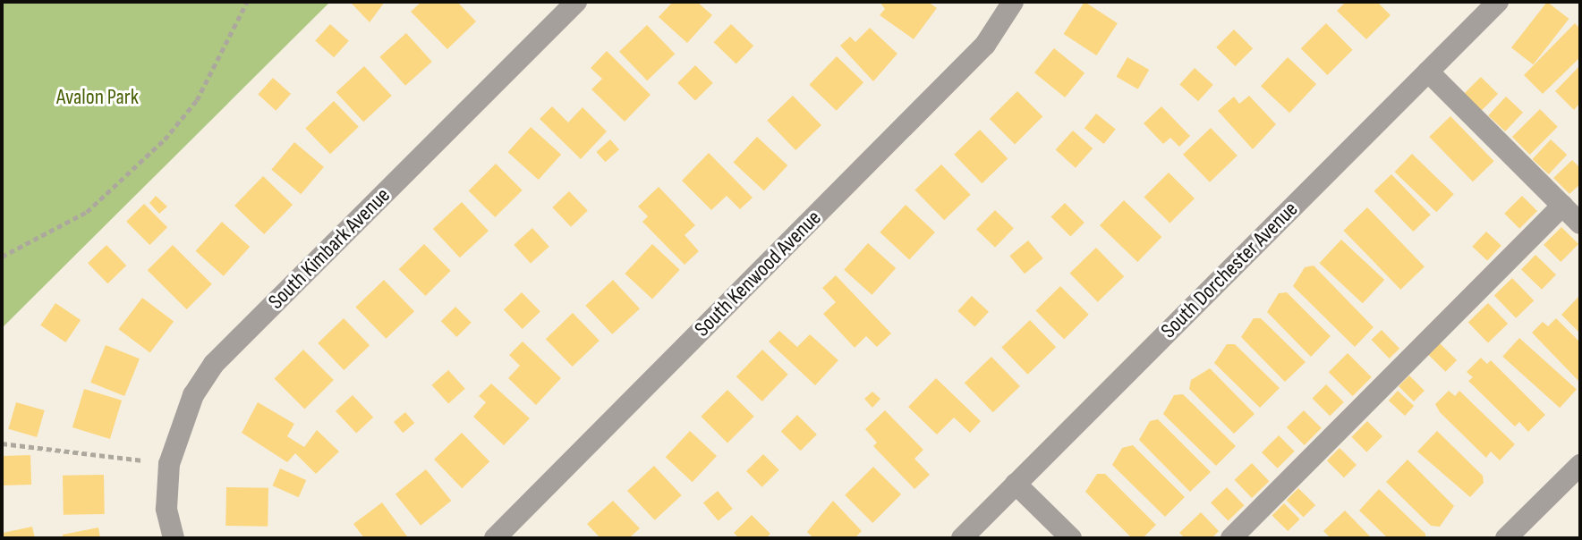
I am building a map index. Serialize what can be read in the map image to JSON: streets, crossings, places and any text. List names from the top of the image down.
{
  "streets": {
    "street": ["South Kimbark Avenue", "South Dorchester Avenue", "South Kenwood Avenue"]
  },
  "parks": ["Avalon Park"]
}
